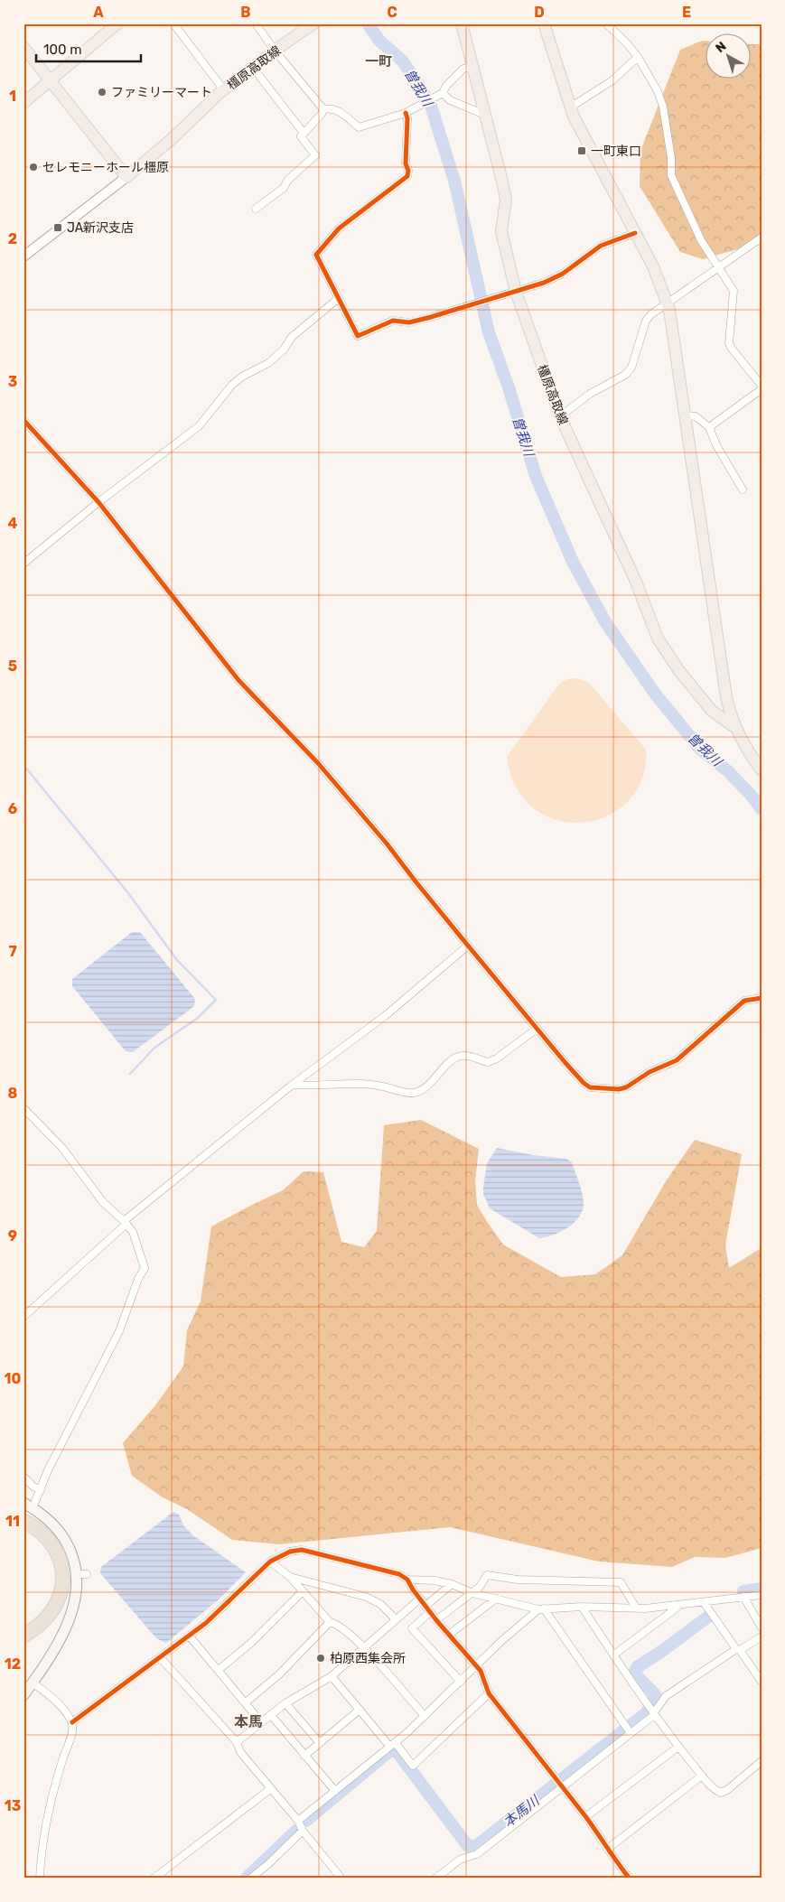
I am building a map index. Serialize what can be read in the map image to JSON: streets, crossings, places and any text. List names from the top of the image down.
{
  "streets": {
    "main road": ["橿原高取線"]
  },
  "districts": ["一町", "本馬"],
  "water": ["曽我川", "本馬川"],
  "places": {
    "other": ["ファミリーマート", "セレモニーホール橿原", "柏原西集会所"],
    "transit": ["一町東口", "JA新沢支店"]
  },
  "scale_bar": "100 m",
  "north": "top left",
  "grid": {
    "columns": [
      "A",
      "B",
      "C",
      "D",
      "E"
    ],
    "rows": [
      "1",
      "2",
      "3",
      "4",
      "5",
      "6",
      "7",
      "8",
      "9",
      "10",
      "11",
      "12",
      "13"
    ]
  }
}
